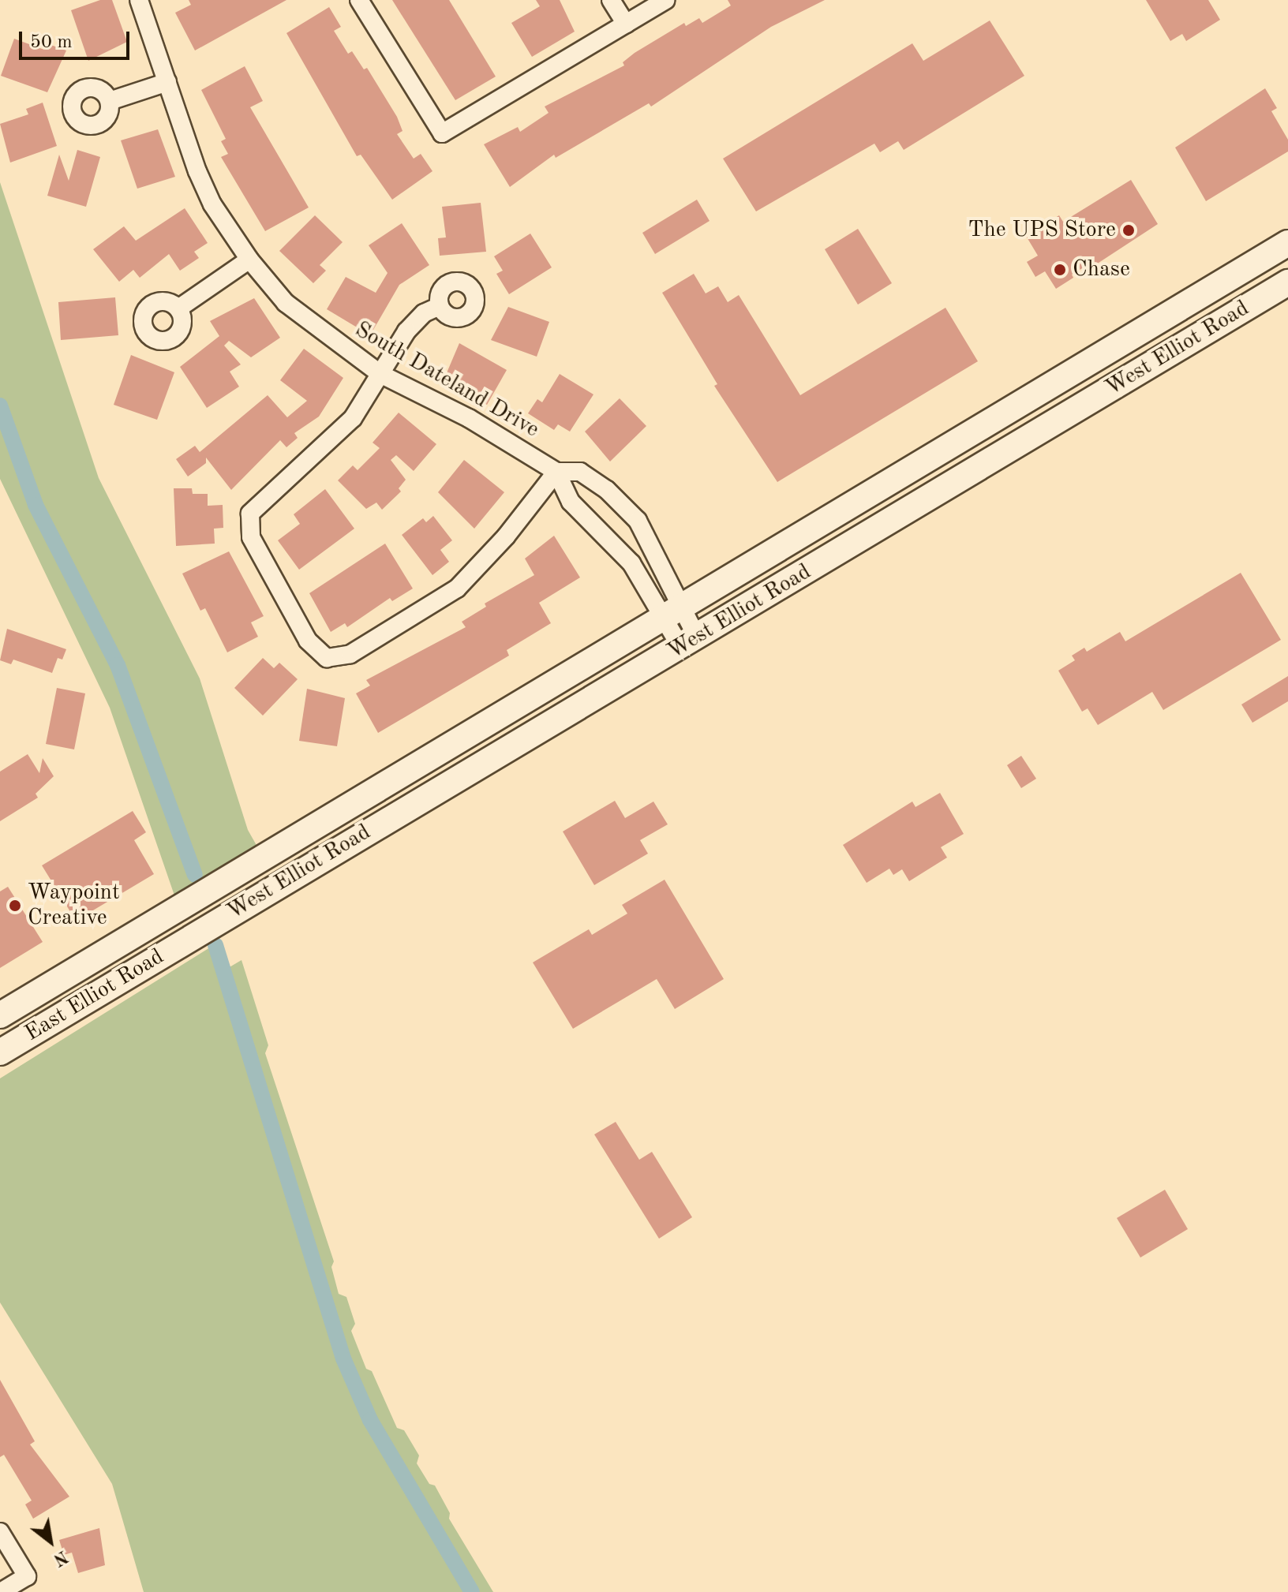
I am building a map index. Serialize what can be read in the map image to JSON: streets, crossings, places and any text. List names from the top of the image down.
{
  "streets": {
    "main road": ["West Elliot Road", "East Elliot Road"],
    "street": ["South Dateland Drive"]
  },
  "crossings": [
    ["West Elliot Road", "South Dateland Drive"],
    ["West Elliot Road", "East Elliot Road"]
  ],
  "places": ["The UPS Store", "Chase", "Waypoint Creative"],
  "scale_bar": "50 m",
  "north": "bottom right"
}
